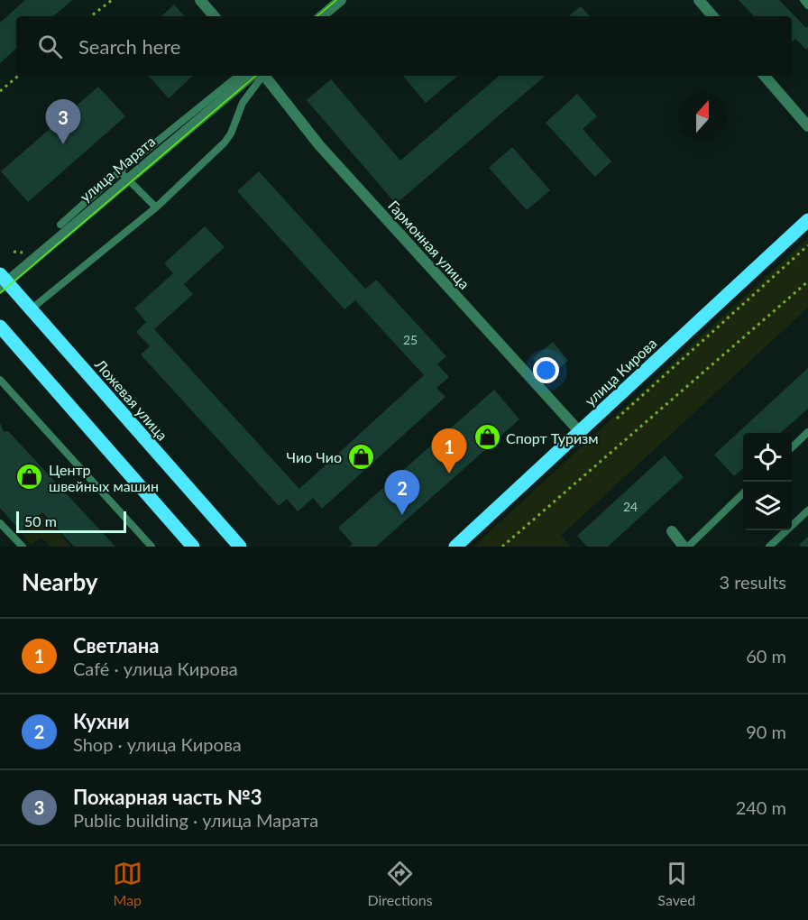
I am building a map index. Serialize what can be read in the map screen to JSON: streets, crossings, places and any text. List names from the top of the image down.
{
  "streets": {
    "main road": ["улица Кирова", "Ложевая улица"],
    "street": ["улица Марата", "Гармонная улица"]
  },
  "crossings": [
    ["улица Марата", "Ложевая улица"],
    ["Гармонная улица", "улица Кирова"]
  ],
  "places": {
    "shop": ["Спорт Туризм", "Чио Чио", "Центр швейных машин"]
  },
  "house_numbers": ["25", "24"],
  "scale_bar": "50 m",
  "north": "top",
  "page": {
    "search": "Search here",
    "pins": ["3", "1", "2"],
    "scale": "50 m",
    "heading": ["Nearby", "3 results"],
    "list": [
      {
        "mark": "1",
        "name": "Светлана",
        "note": "Café · улица Кирова",
        "value": "60 m"
      },
      {
        "mark": "2",
        "name": "Кухни",
        "note": "Shop · улица Кирова",
        "value": "90 m"
      },
      {
        "mark": "3",
        "name": "Пожарная часть №3",
        "note": "Public building · улица Марата",
        "value": "240 m"
      }
    ],
    "nav": ["Map", "Directions", "Saved"]
  }
}
